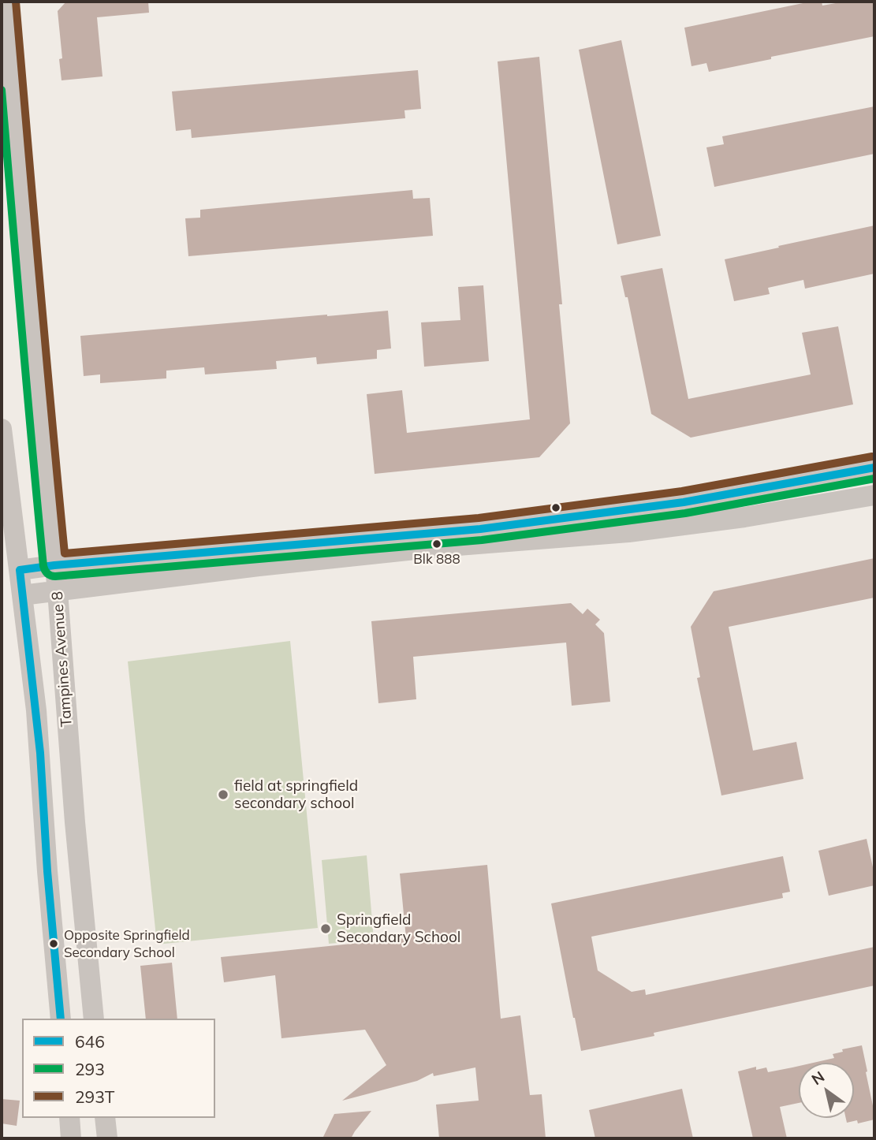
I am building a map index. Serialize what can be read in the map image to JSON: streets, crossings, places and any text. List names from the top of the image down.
{
  "streets": {
    "street": ["Tampines Avenue 8"]
  },
  "places": [
    "Blk 888",
    "field at springfield secondary school",
    "Springfield Secondary School",
    "Opposite Springfield Secondary School"
  ],
  "lines": ["transit line 293T", "transit line 293", "transit line 646"],
  "legend": ["646", "293", "293T"],
  "north": "top left"
}
